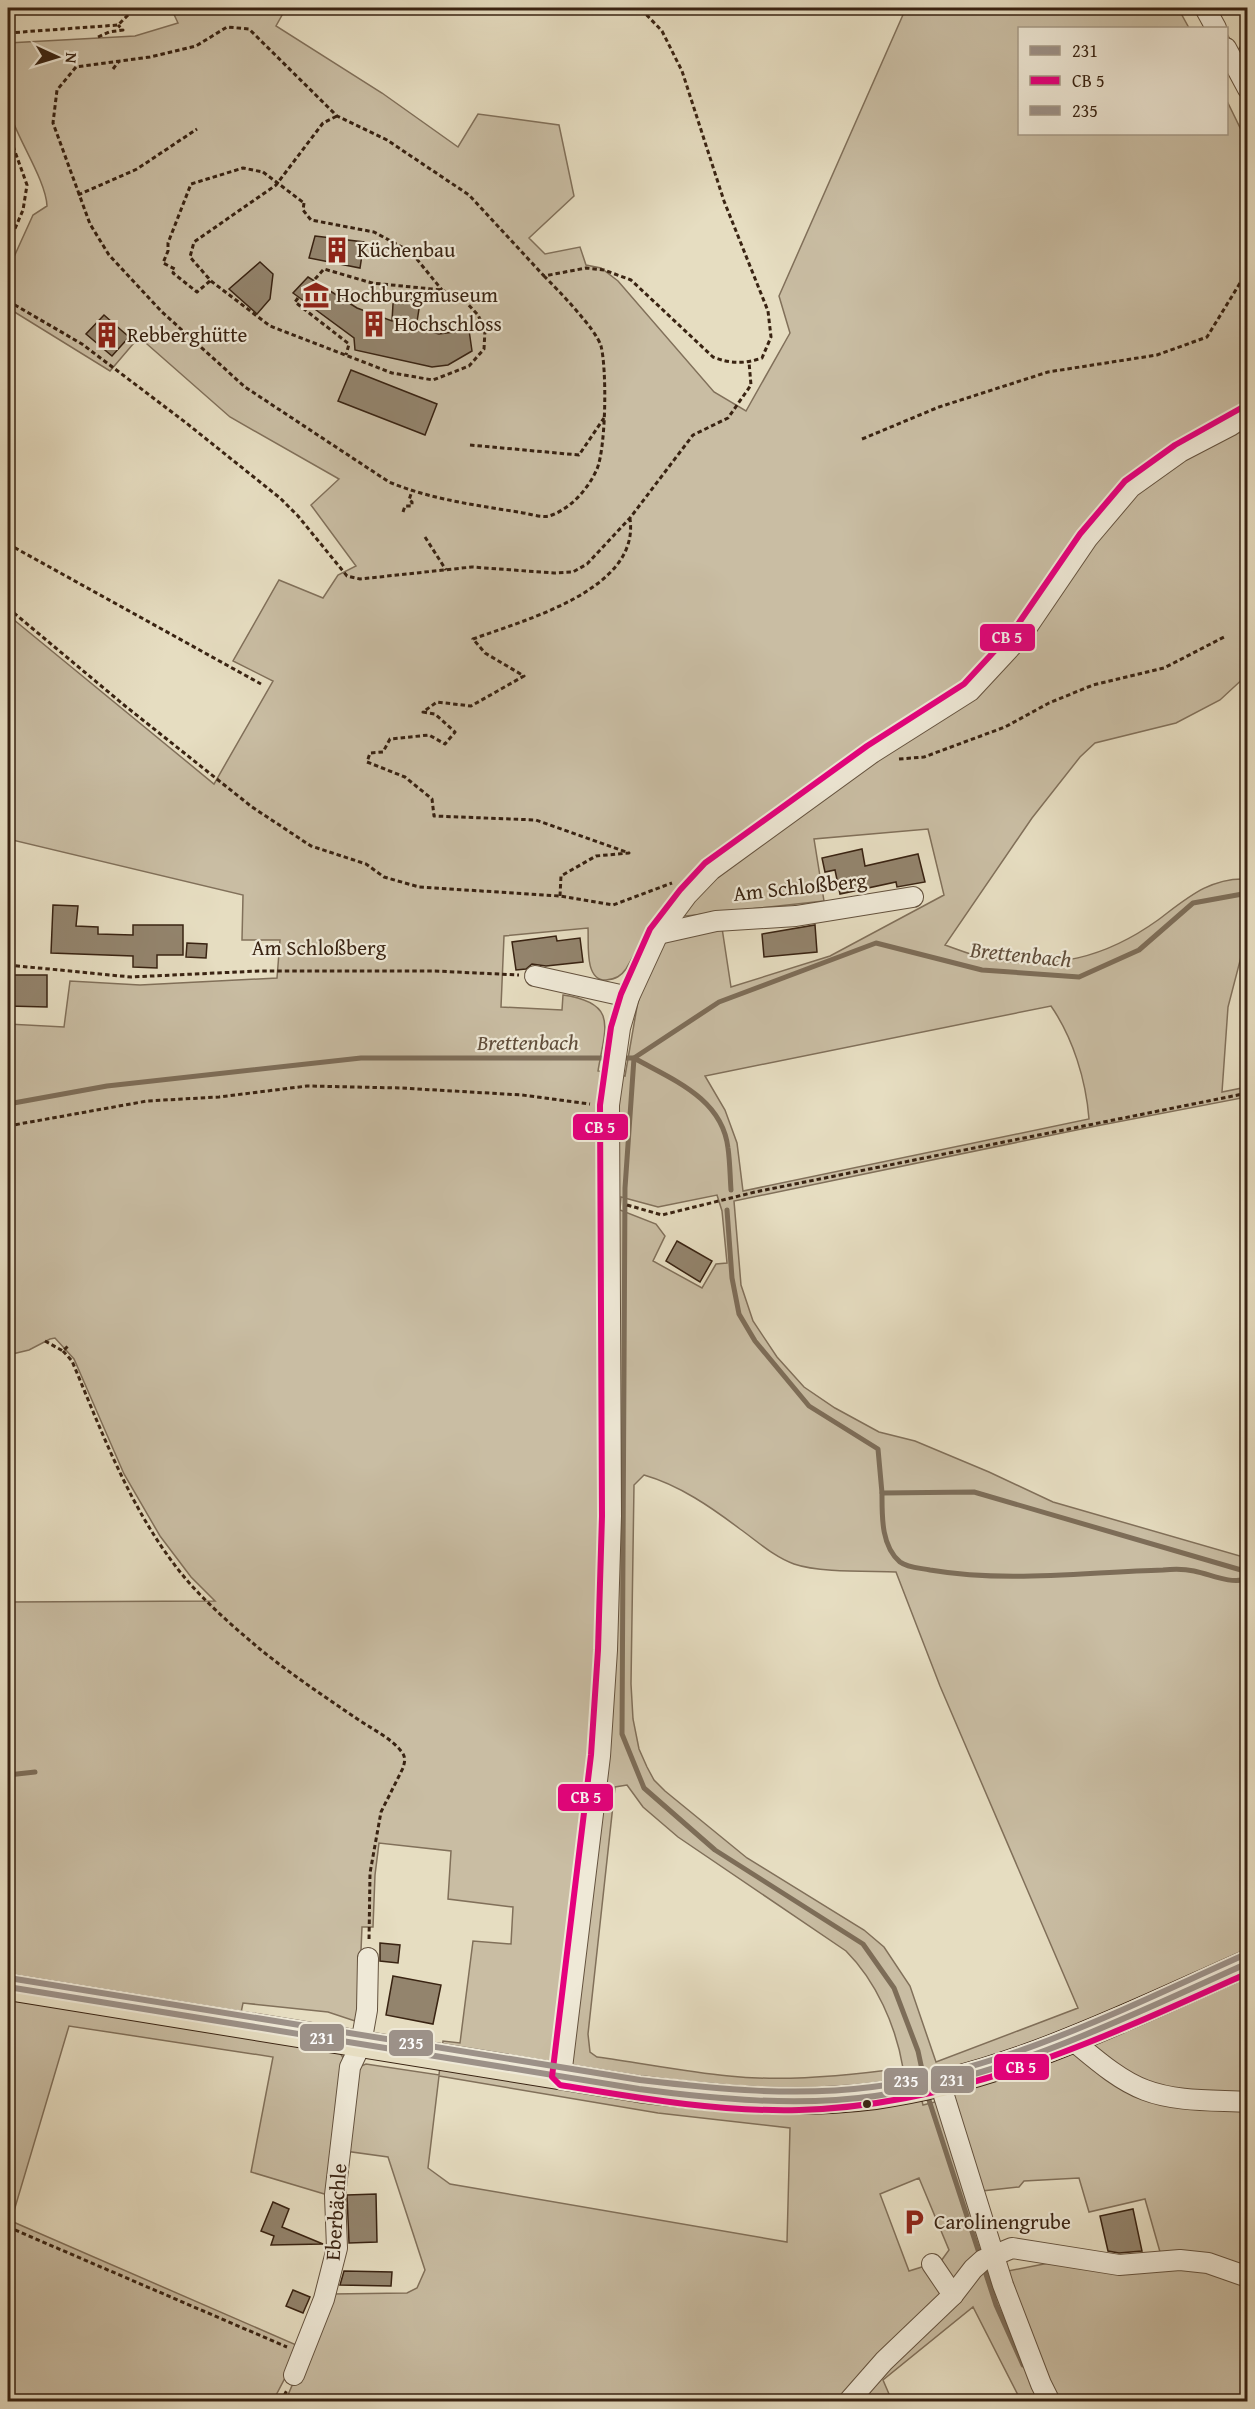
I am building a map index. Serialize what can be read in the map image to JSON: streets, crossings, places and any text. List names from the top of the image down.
{
  "streets": {
    "street": ["Am Schloßberg", "Eberbächle"]
  },
  "water": ["Brettenbach"],
  "places": {
    "building": ["Küchenbau", "Hochschloss", "Rebberghütte"],
    "museum": ["Hochburgmuseum"],
    "parking": ["Carolinengrube"]
  },
  "lines": ["transit line 235", "transit line 231"],
  "legend": ["231", "CB 5", "235"],
  "north": "right"
}
